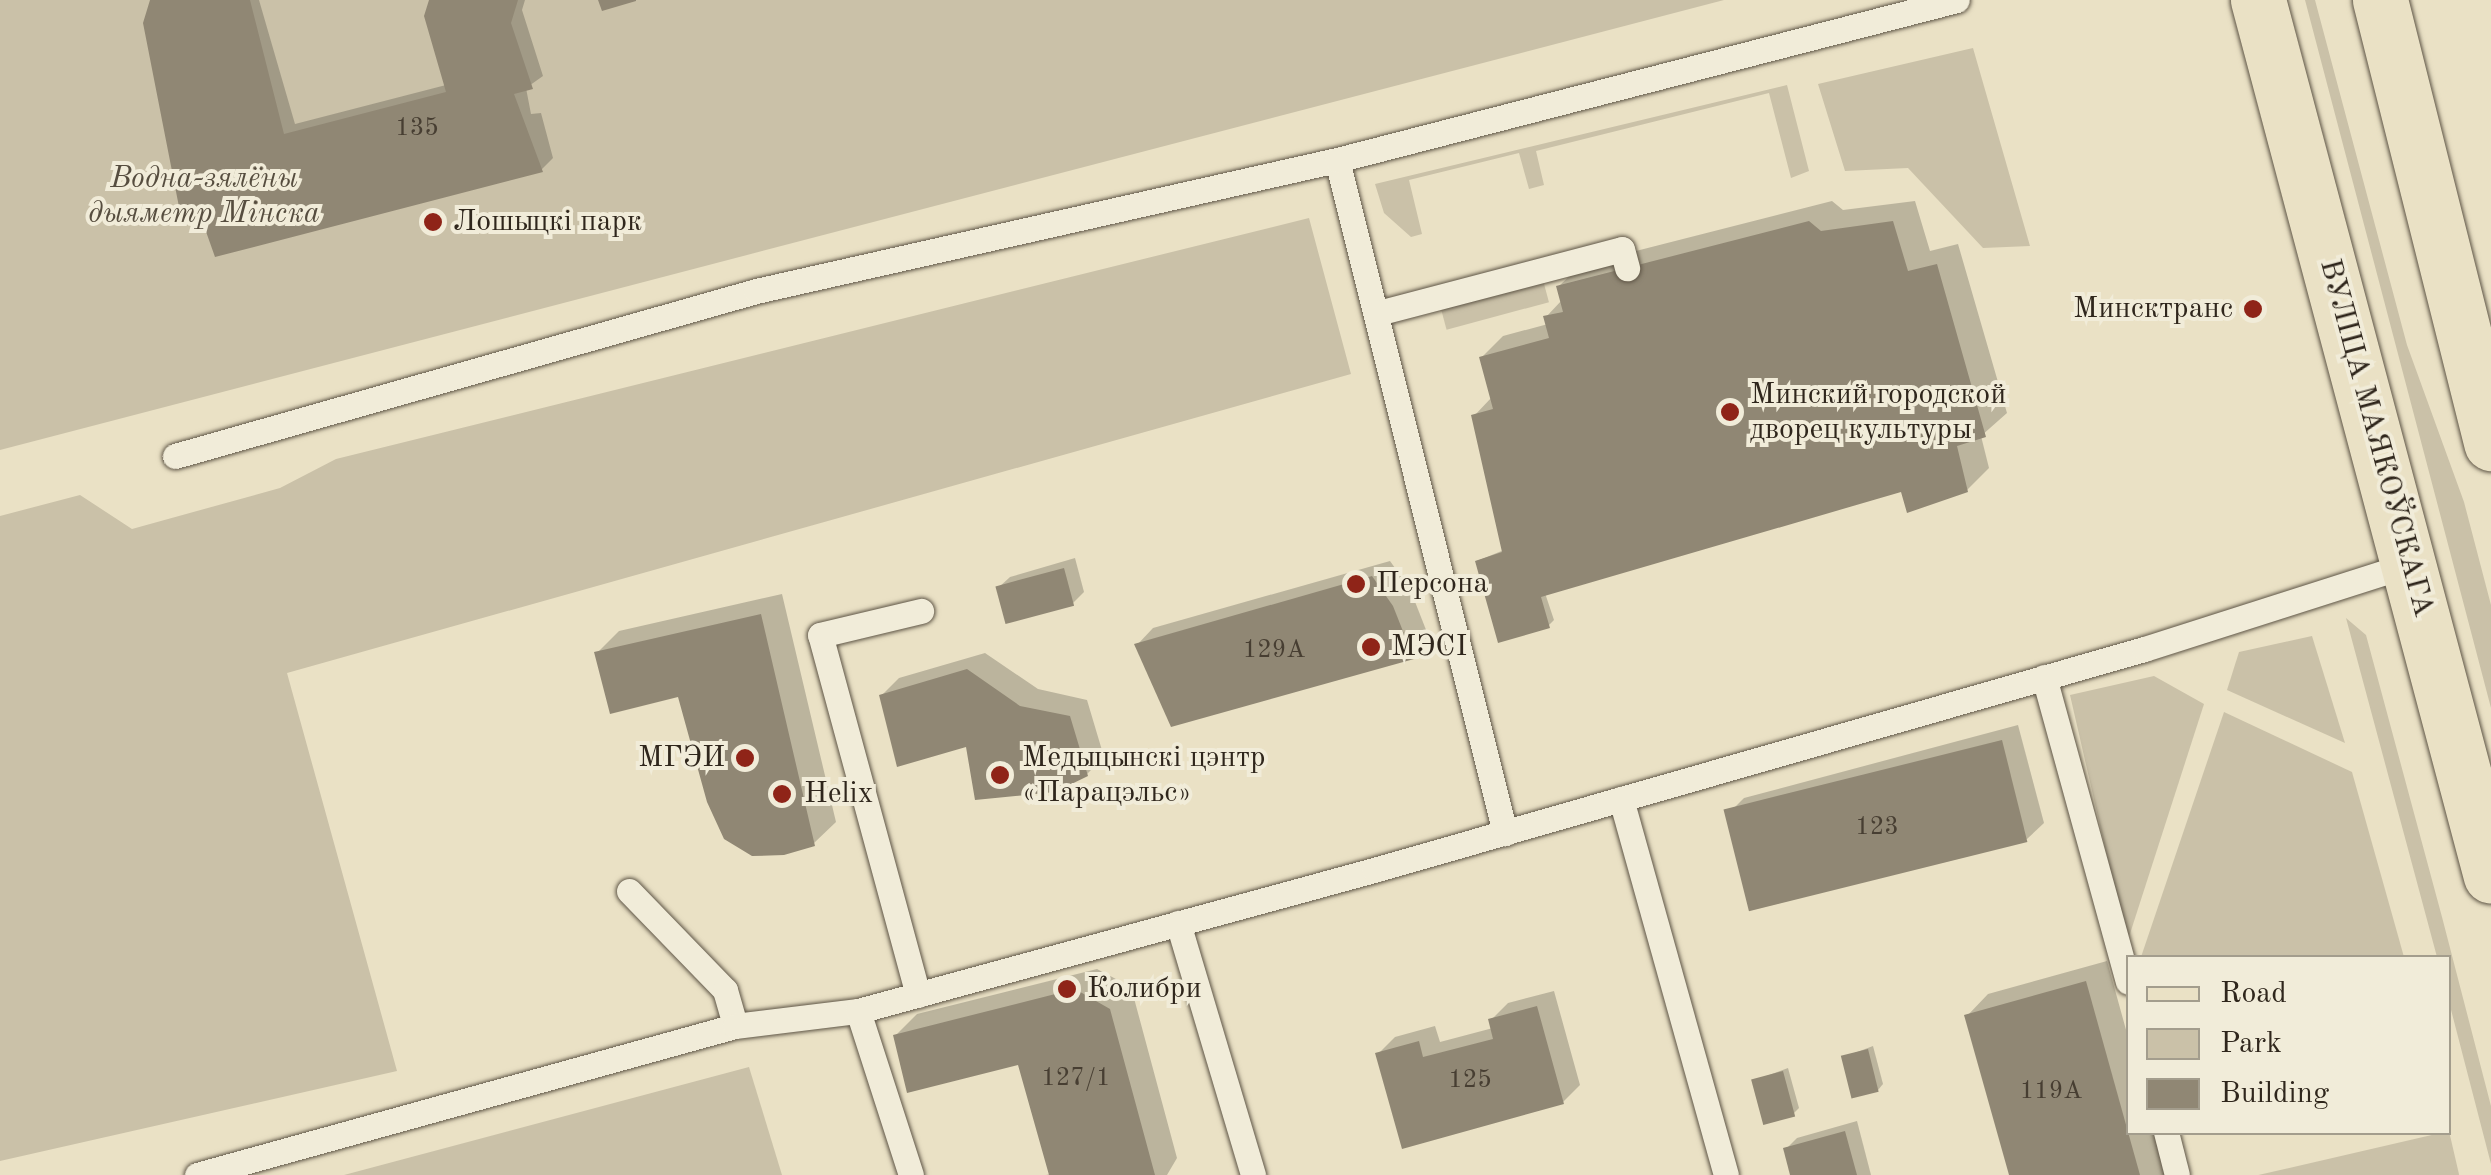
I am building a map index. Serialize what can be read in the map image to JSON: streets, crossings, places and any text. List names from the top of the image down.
{
  "streets": {
    "main road": ["ВУЛІЦА МАЯКОЎСКАГА"]
  },
  "parks": ["Водна-зялёны дыяметр Мінска"],
  "places": [
    "Лошыцкі парк",
    "Минсктранс",
    "Минский городской дворец культуры",
    "Персона",
    "МЭСІ",
    "МГЭИ",
    "Медыцынскі цэнтр «Парацэльс»",
    "Helix",
    "Колибри"
  ],
  "house_numbers": [
    "135",
    "129А",
    "123",
    "127/1",
    "125",
    "119А"
  ],
  "legend": ["Road", "Park", "Building"]
}
